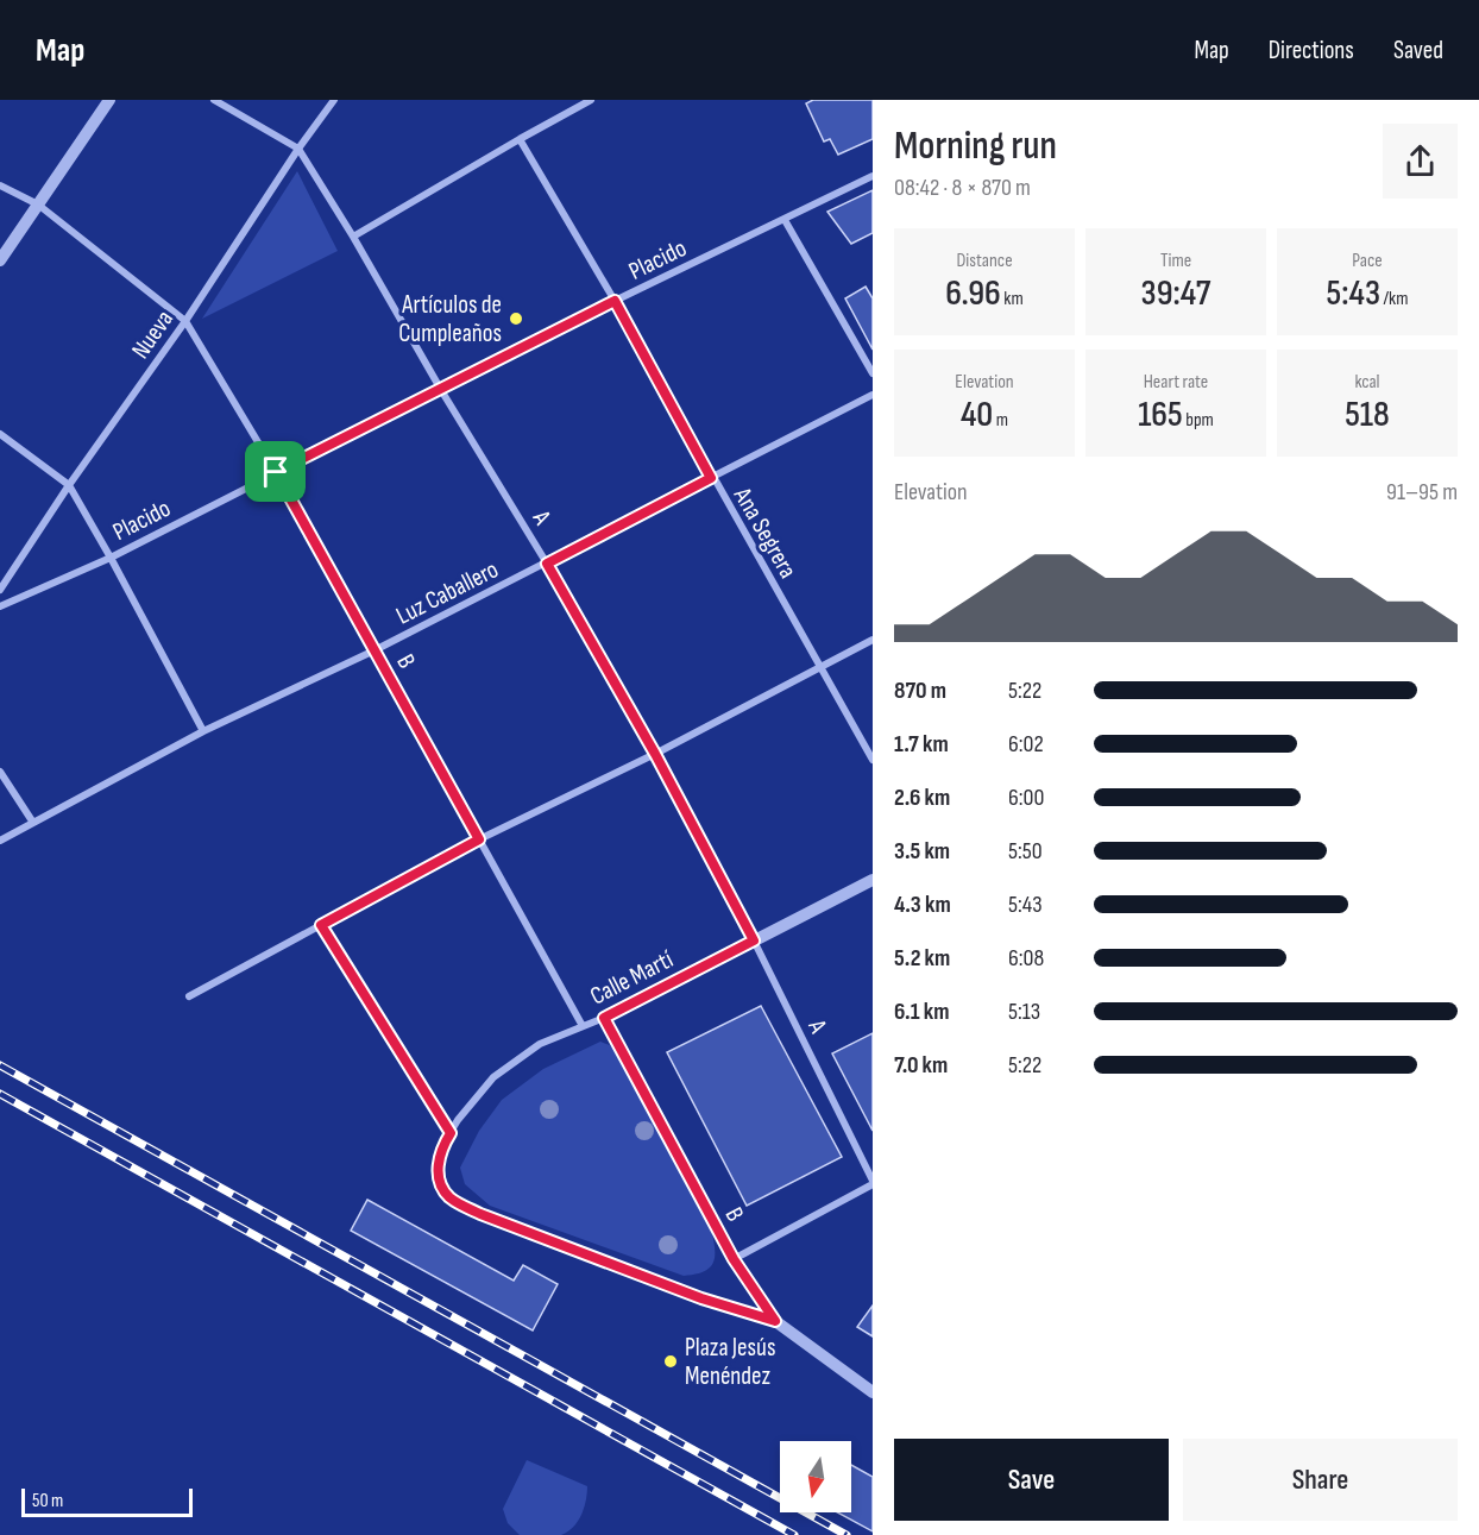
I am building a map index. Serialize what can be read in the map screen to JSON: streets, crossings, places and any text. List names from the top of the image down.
{
  "streets": {
    "street": [
      "Placido",
      "Nueva",
      "A",
      "Ana Segrera",
      "Luz Caballero",
      "B",
      "Calle Martí"
    ]
  },
  "crossings": [
    ["Placido", "A"],
    ["Placido", "Ana Segrera"],
    ["Placido", "B"],
    ["Nueva", "A"],
    ["Nueva", "B"],
    ["A", "Luz Caballero"],
    ["A", "Calle Martí"],
    ["Ana Segrera", "Luz Caballero"],
    ["Luz Caballero", "B"],
    ["B", "Calle Martí"]
  ],
  "places": ["Artículos de Cumpleaños", "Plaza Jesús Menéndez"],
  "scale_bar": "50 m",
  "north": "bottom",
  "page": {
    "header": "Map",
    "nav": ["Map", "Directions", "Saved"],
    "heading": ["Morning run", "08:42 · 8 × 870 m"],
    "stats": [
      ["Distance", "6.96 km"],
      ["Time", "39:47"],
      ["Pace", "5:43 /km"],
      ["Elevation", "40 m"],
      ["Heart rate", "165 bpm"],
      ["kcal", "518"]
    ],
    "chart": ["Elevation", "91–95 m"],
    "list": [
      {
        "name": "870 m",
        "note": "5:22"
      },
      {
        "name": "1.7 km",
        "note": "6:02"
      },
      {
        "name": "2.6 km",
        "note": "6:00"
      },
      {
        "name": "3.5 km",
        "note": "5:50"
      },
      {
        "name": "4.3 km",
        "note": "5:43"
      },
      {
        "name": "5.2 km",
        "note": "6:08"
      },
      {
        "name": "6.1 km",
        "note": "5:13"
      },
      {
        "name": "7.0 km",
        "note": "5:22"
      }
    ],
    "buttons": ["Save", "Share"],
    "scale": "50 m"
  }
}
